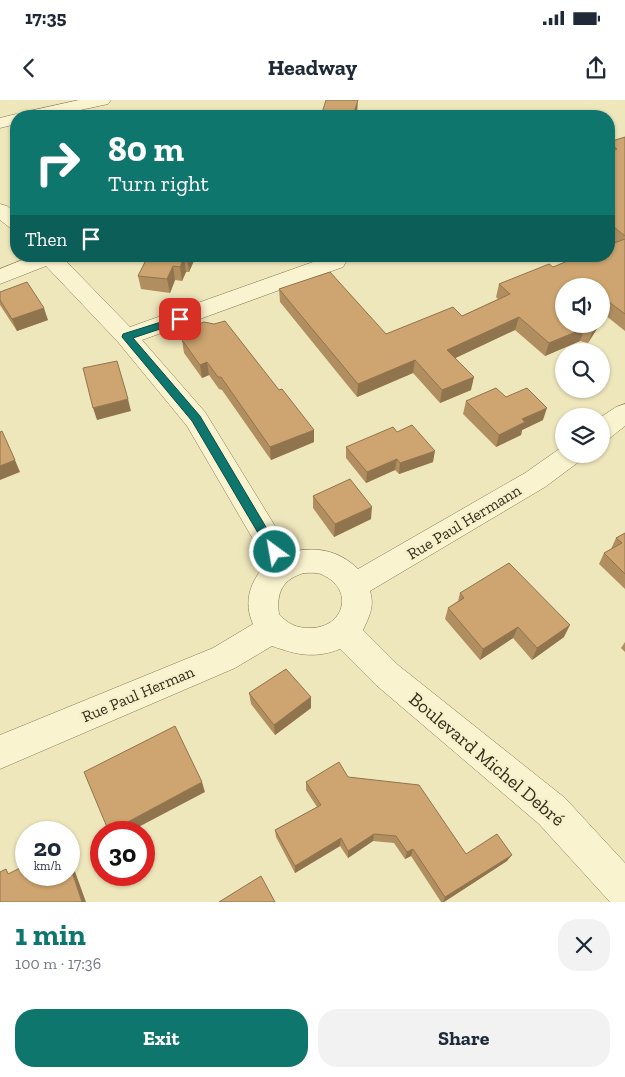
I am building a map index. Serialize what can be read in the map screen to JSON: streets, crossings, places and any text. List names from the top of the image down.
{
  "streets": {
    "street": ["Rue Paul Hermann", "Rue Paul Herman", "Boulevard Michel Debré"]
  },
  "crossings": [
    ["Rue Paul Hermann", "Rue Paul Herman"],
    ["Rue Paul Hermann", "Boulevard Michel Debré"],
    ["Rue Paul Herman", "Boulevard Michel Debré"]
  ],
  "page": {
    "status": "17:35",
    "header": "Headway",
    "turn": ["80 m", "Turn right"],
    "then": "Then",
    "speed": "20 km/h",
    "limit": "30",
    "heading": ["1 min", "100 m · 17:36"],
    "buttons": ["Exit", "Share"]
  }
}
